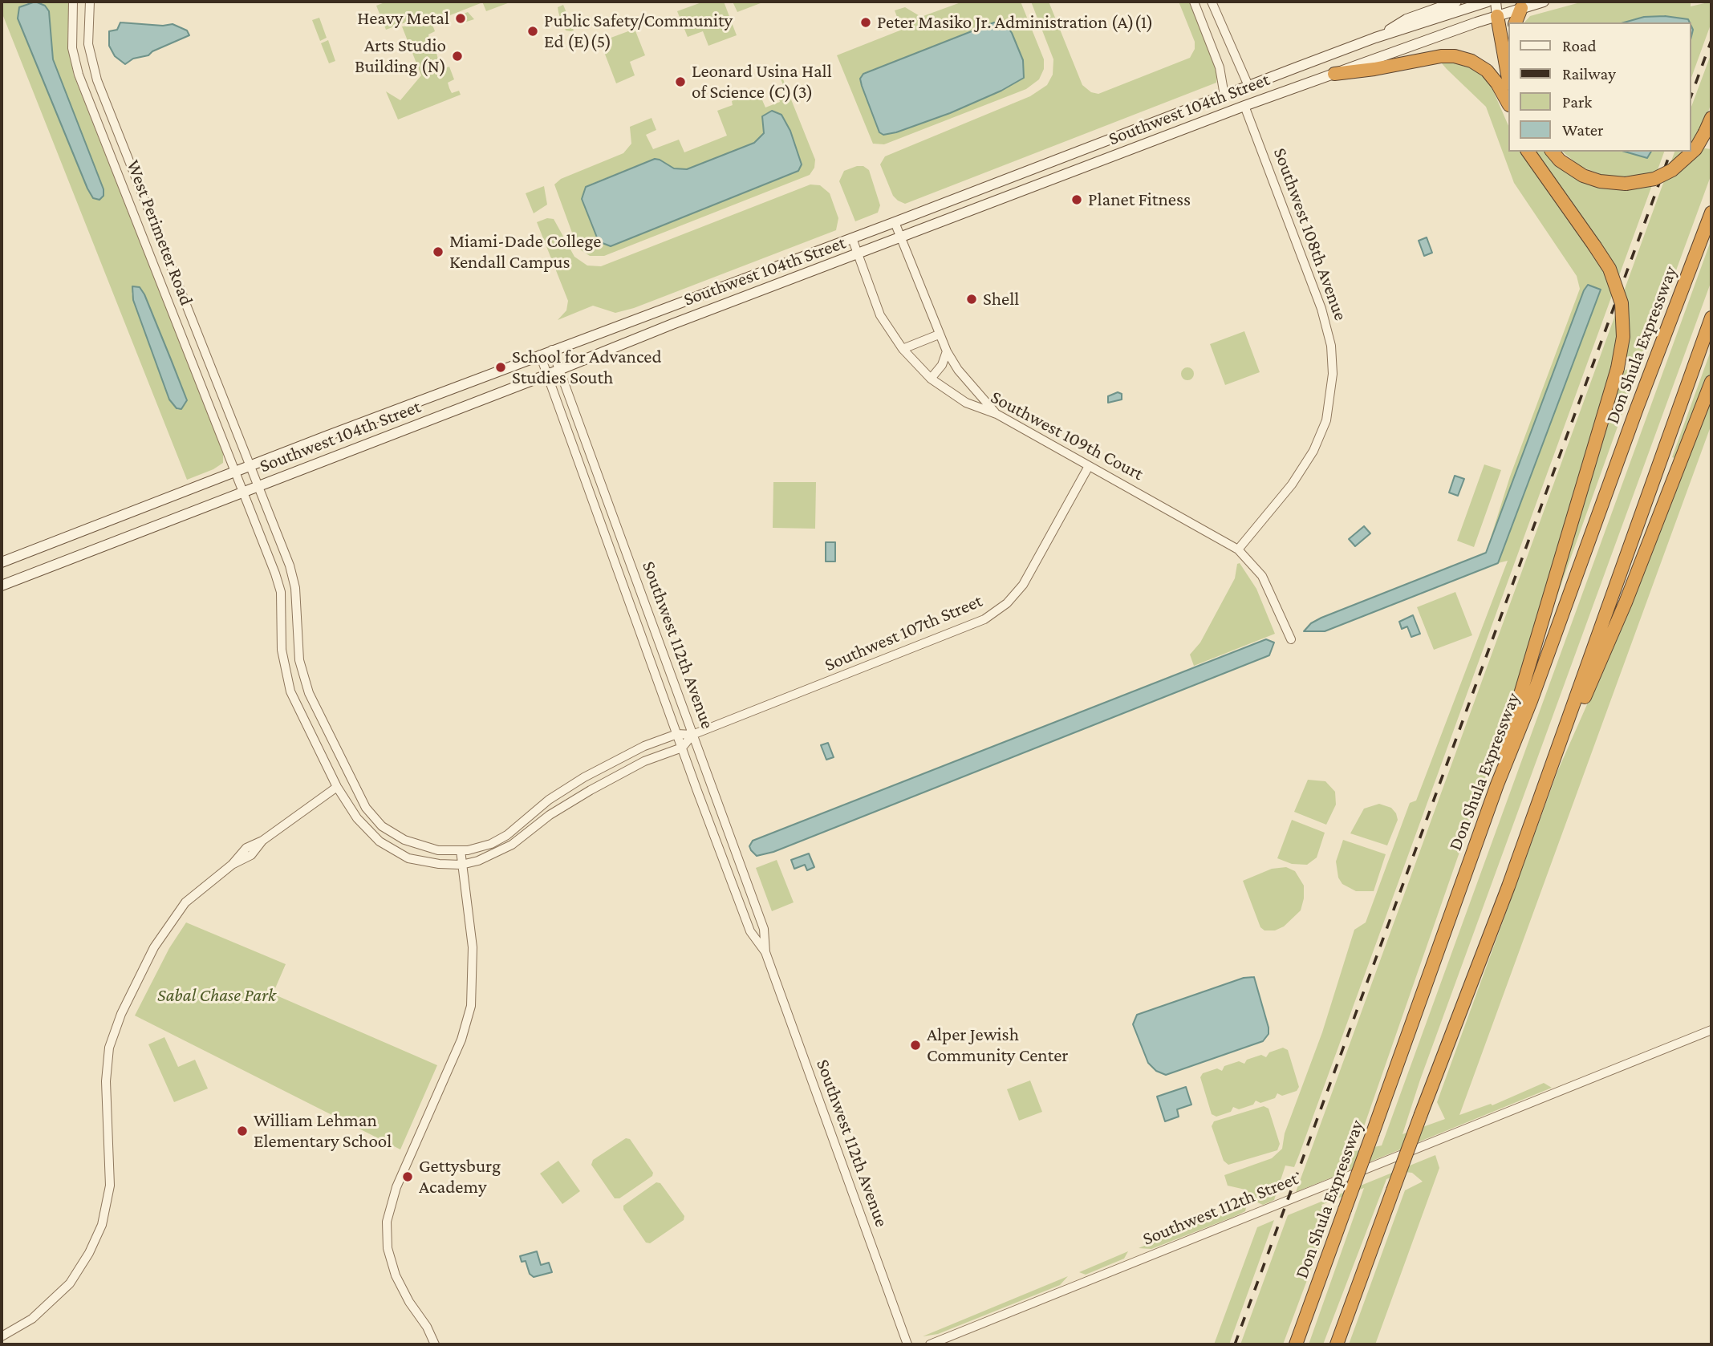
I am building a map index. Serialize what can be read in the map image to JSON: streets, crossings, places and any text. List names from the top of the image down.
{
  "streets": {
    "highway": ["Don Shula Expressway"],
    "main road": ["Southwest 104th Street"],
    "street": [
      "West Perimeter Road",
      "Southwest 108th Avenue",
      "Southwest 109th Court",
      "Southwest 107th Street",
      "Southwest 112th Avenue",
      "Southwest 112th Street"
    ]
  },
  "crossings": [
    ["Southwest 104th Street", "West Perimeter Road"],
    ["Southwest 104th Street", "Southwest 108th Avenue"],
    ["Southwest 104th Street", "Southwest 109th Court"],
    ["Southwest 104th Street", "Southwest 107th Street"],
    ["Southwest 104th Street", "Southwest 112th Avenue"],
    ["West Perimeter Road", "Southwest 107th Street"],
    ["Southwest 108th Avenue", "Southwest 109th Court"],
    ["Southwest 109th Court", "Southwest 107th Street"],
    ["Southwest 107th Street", "Southwest 112th Avenue"]
  ],
  "parks": ["Sabal Chase Park"],
  "places": [
    "Heavy Metal",
    "Peter Masiko Jr. Administration (A)(1)",
    "Public Safety/Community Ed (E)(5)",
    "Arts Studio Building (N)",
    "Leonard Usina Hall of Science (C)(3)",
    "Planet Fitness",
    "Miami-Dade College Kendall Campus",
    "Shell",
    "School for Advanced Studies South",
    "Alper Jewish Community Center",
    "William Lehman Elementary School",
    "Gettysburg Academy"
  ],
  "legend": [
    "Road",
    "Railway",
    "Park",
    "Water"
  ]
}
